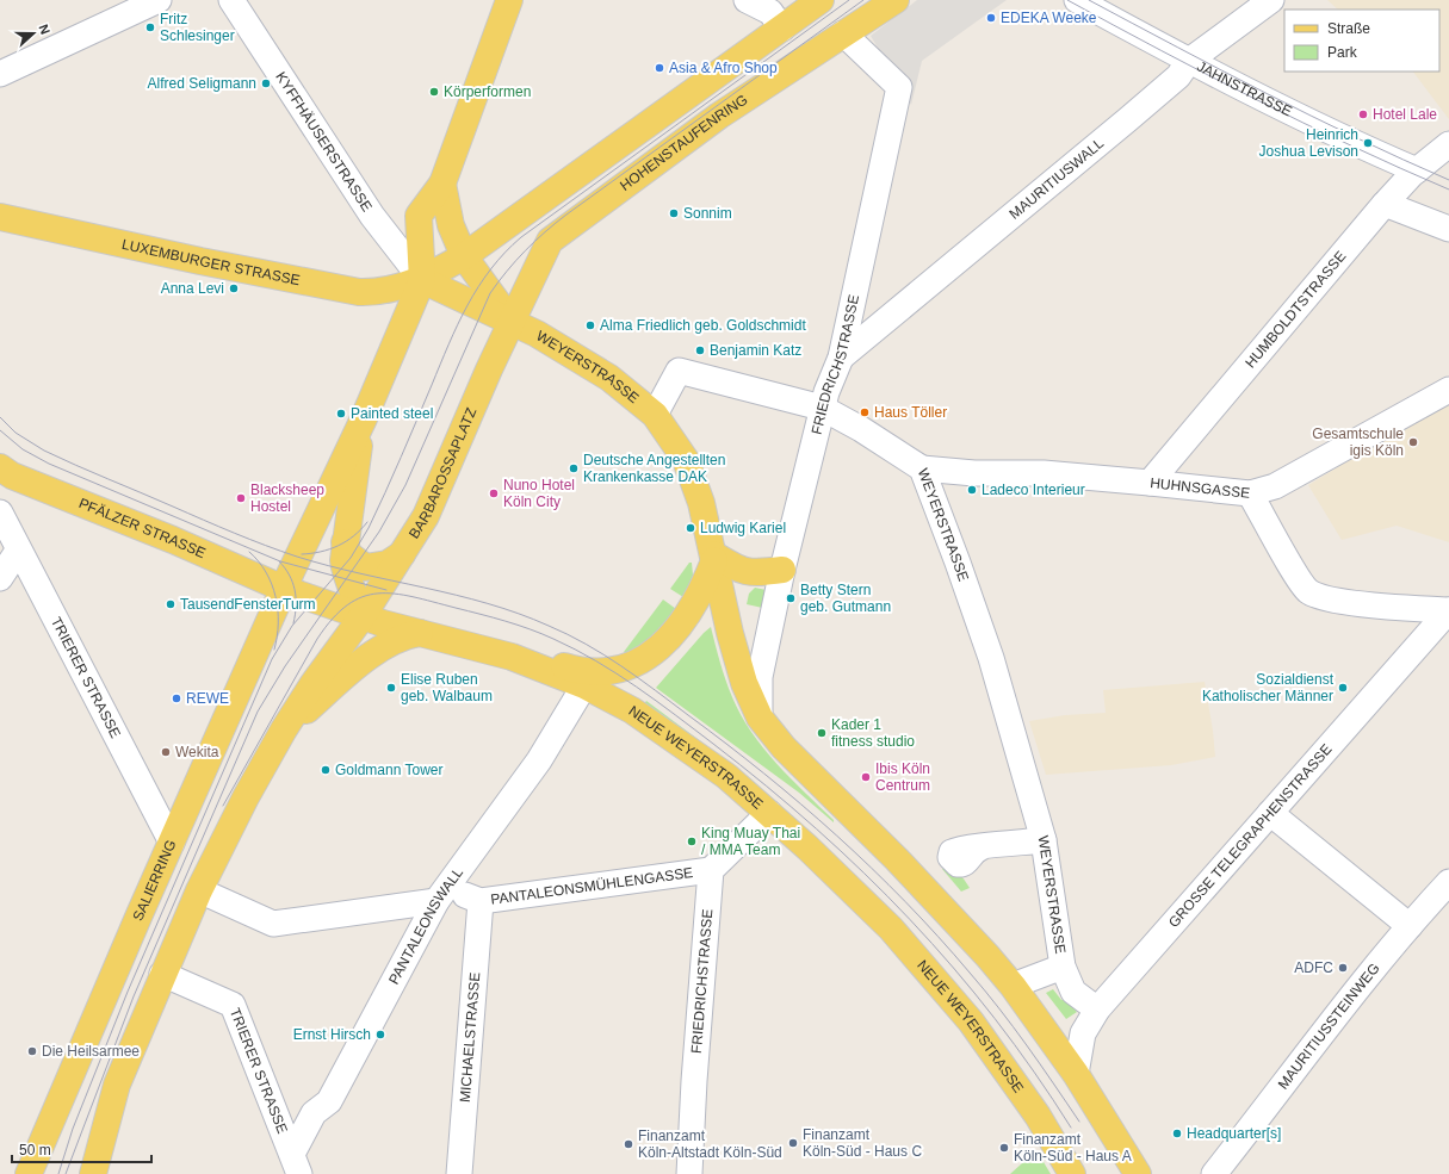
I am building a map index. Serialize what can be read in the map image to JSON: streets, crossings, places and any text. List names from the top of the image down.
{
  "streets": {
    "main road": [
      "HOHENSTAUFENRING",
      "LUXEMBURGER STRASSE",
      "WEYERSTRASSE",
      "BARBAROSSAPLATZ",
      "PFÄLZER STRASSE",
      "NEUE WEYERSTRASSE",
      "SALIERRING"
    ],
    "street": [
      "JAHNSTRASSE",
      "KYFFHÄUSERSTRASSE",
      "MAURITIUSWALL",
      "HUMBOLDTSTRASSE",
      "FRIEDRICHSTRASSE",
      "HUHNSGASSE",
      "TRIERER STRASSE",
      "GROSSE TELEGRAPHENSTRASSE",
      "PANTALEONSMÜHLENGASSE",
      "PANTALEONSWALL",
      "MAURITIUSSTEINWEG",
      "MICHAELSTRASSE"
    ]
  },
  "crossings": [
    ["JAHNSTRASSE", "MAURITIUSWALL"],
    ["JAHNSTRASSE", "HUMBOLDTSTRASSE"],
    ["KYFFHÄUSERSTRASSE", "LUXEMBURGER STRASSE"],
    ["HOHENSTAUFENRING", "FRIEDRICHSTRASSE"],
    ["HOHENSTAUFENRING", "WEYERSTRASSE"],
    ["HOHENSTAUFENRING", "BARBAROSSAPLATZ"],
    ["MAURITIUSWALL", "FRIEDRICHSTRASSE"],
    ["HUMBOLDTSTRASSE", "HUHNSGASSE"],
    ["FRIEDRICHSTRASSE", "WEYERSTRASSE"],
    ["FRIEDRICHSTRASSE", "PANTALEONSMÜHLENGASSE"],
    ["WEYERSTRASSE", "BARBAROSSAPLATZ"],
    ["WEYERSTRASSE", "HUHNSGASSE"],
    ["WEYERSTRASSE", "GROSSE TELEGRAPHENSTRASSE"],
    ["BARBAROSSAPLATZ", "NEUE WEYERSTRASSE"],
    ["HUHNSGASSE", "GROSSE TELEGRAPHENSTRASSE"],
    ["PFÄLZER STRASSE", "SALIERRING"],
    ["TRIERER STRASSE", "SALIERRING"],
    ["TRIERER STRASSE", "PANTALEONSWALL"],
    ["NEUE WEYERSTRASSE", "PANTALEONSWALL"],
    ["PANTALEONSMÜHLENGASSE", "PANTALEONSWALL"],
    ["PANTALEONSMÜHLENGASSE", "MICHAELSTRASSE"]
  ],
  "places": [
    "EDEKA Weeke",
    "Fritz Schlesinger",
    "Asia & Afro Shop",
    "Alfred Seligmann",
    "Körperformen",
    "Hotel Lale",
    "Heinrich Joshua Levison",
    "Sonnim",
    "Anna Levi",
    "Alma Friedlich geb. Goldschmidt",
    "Benjamin Katz",
    "Haus Töller",
    "Painted steel",
    "Gesamtschule igis Köln",
    "Deutsche Angestellten Krankenkasse DAK",
    "Ladeco Interieur",
    "Nuno Hotel Köln City",
    "Blacksheep Hostel",
    "Ludwig Kariel",
    "Betty Stern geb. Gutmann",
    "TausendFensterTurm",
    "Elise Ruben geb. Walbaum",
    "Sozialdienst Katholischer Männer",
    "REWE",
    "Kader 1 fitness studio",
    "Wekita",
    "Goldmann Tower",
    "Ibis Köln Centrum",
    "King Muay Thai / MMA Team",
    "ADFC",
    "Ernst Hirsch",
    "Die Heilsarmee",
    "Headquarter[s]",
    "Finanzamt Köln-Süd - Haus C",
    "Finanzamt Köln-Altstadt Köln-Süd",
    "Finanzamt Köln-Süd - Haus A"
  ],
  "legend": ["Straße", "Park"],
  "scale_bar": "50 m",
  "north": "right"
}
